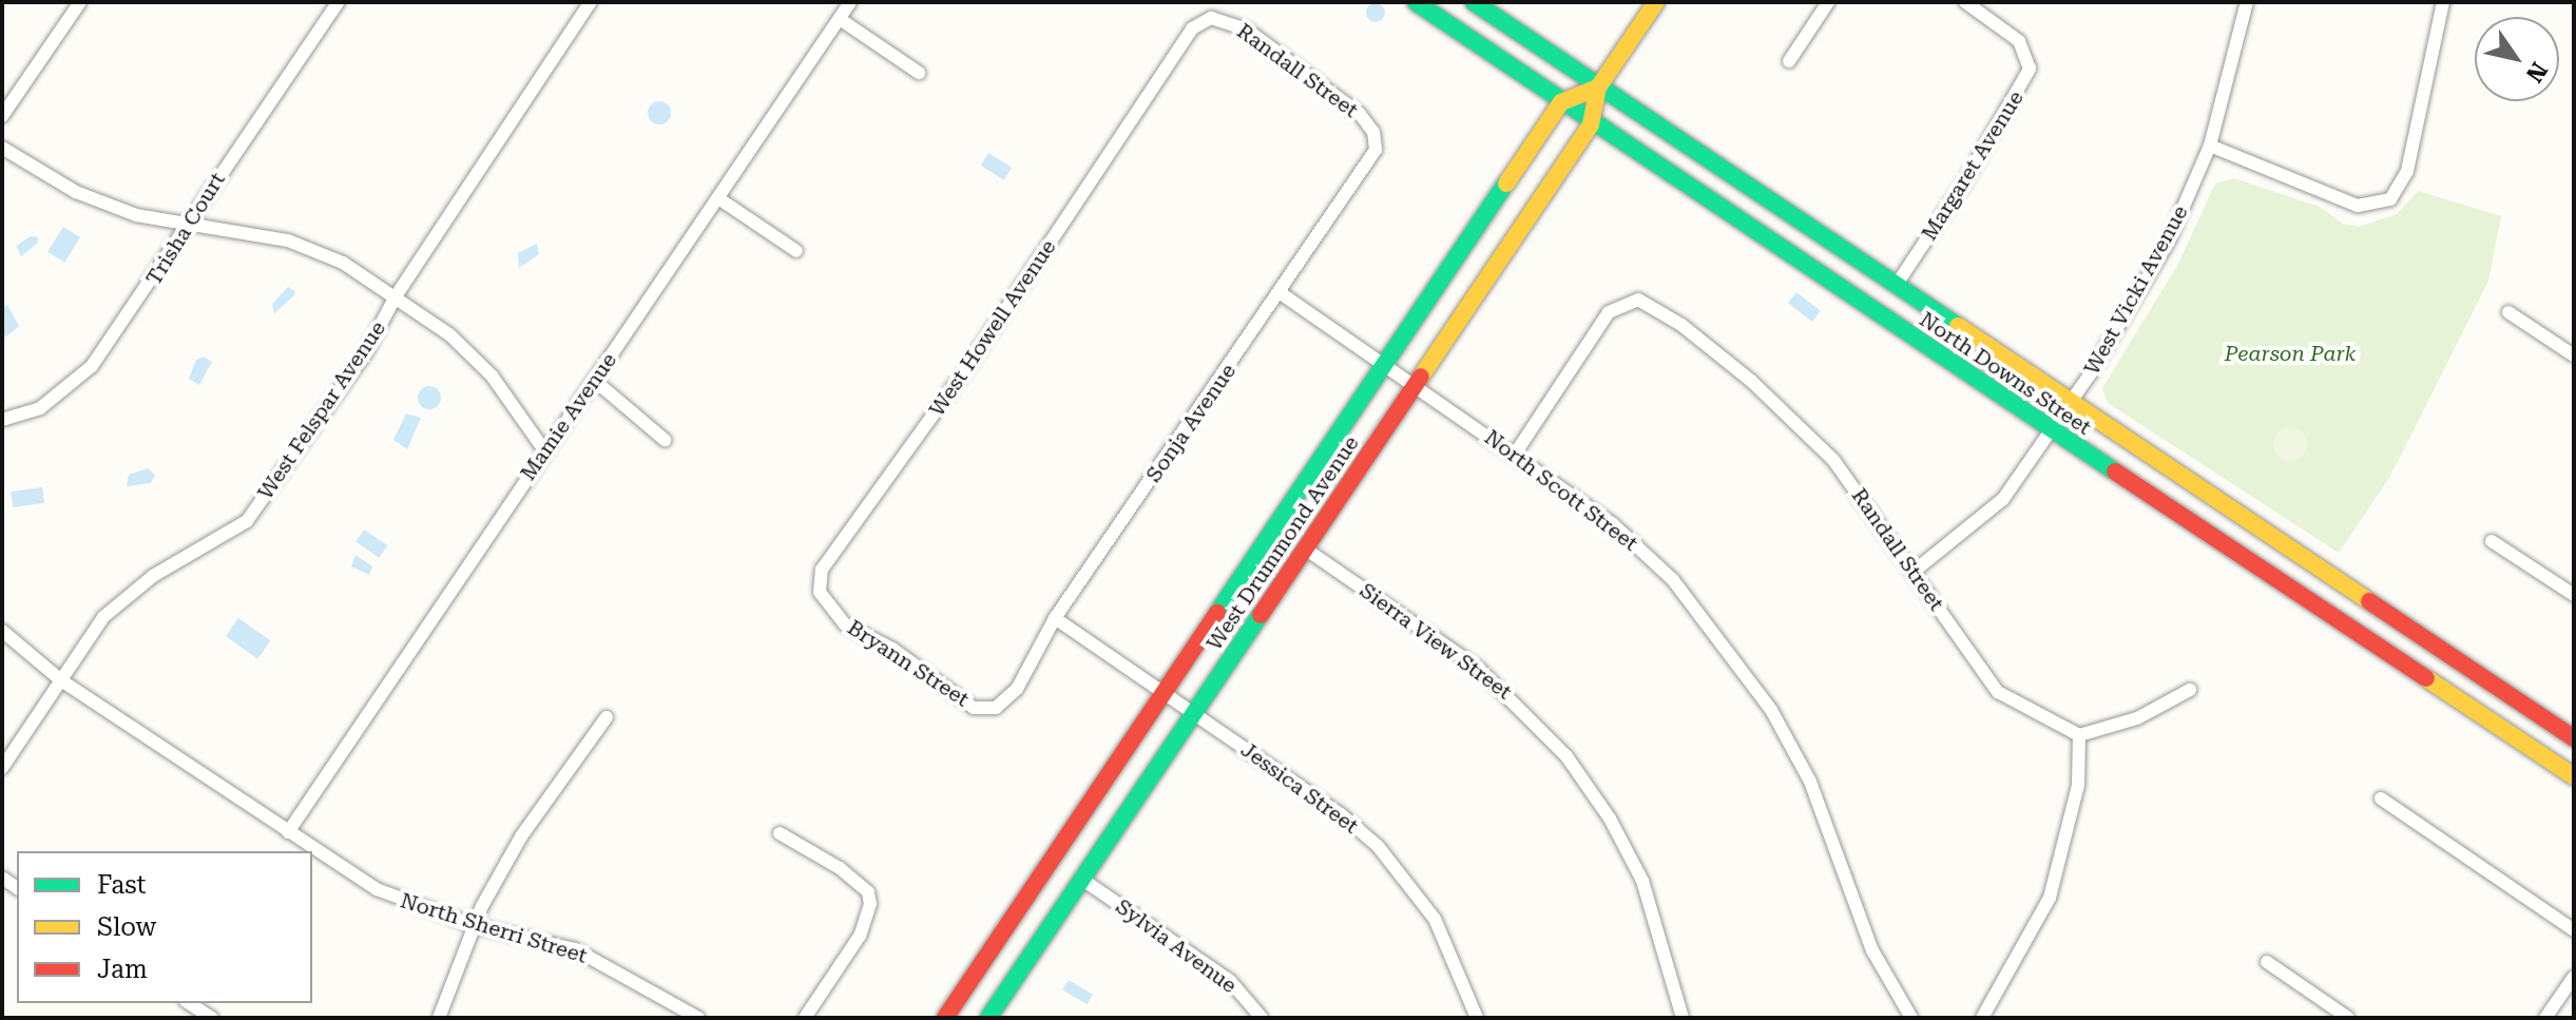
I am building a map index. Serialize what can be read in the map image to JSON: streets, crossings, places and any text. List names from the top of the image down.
{
  "streets": {
    "main road": ["North Downs Street", "West Drummond Avenue"],
    "street": [
      "Randall Street",
      "Margaret Avenue",
      "Trisha Court",
      "West Vicki Avenue",
      "West Howell Avenue",
      "West Felspar Avenue",
      "Mamie Avenue",
      "Sonja Avenue",
      "North Scott Street",
      "Sierra View Street",
      "Bryann Street",
      "Jessica Street",
      "North Sherri Street",
      "Sylvia Avenue"
    ]
  },
  "crossings": [
    ["Randall Street", "West Vicki Avenue"],
    ["Randall Street", "West Howell Avenue"],
    ["Randall Street", "Sonja Avenue"],
    ["Randall Street", "North Scott Street"],
    ["Margaret Avenue", "North Downs Street"],
    ["West Vicki Avenue", "North Downs Street"],
    ["West Howell Avenue", "Bryann Street"],
    ["North Downs Street", "West Drummond Avenue"],
    ["West Felspar Avenue", "North Sherri Street"],
    ["Mamie Avenue", "North Sherri Street"],
    ["Sonja Avenue", "North Scott Street"],
    ["Sonja Avenue", "Bryann Street"],
    ["Sonja Avenue", "Jessica Street"],
    ["North Scott Street", "West Drummond Avenue"],
    ["West Drummond Avenue", "Sierra View Street"],
    ["West Drummond Avenue", "Jessica Street"],
    ["West Drummond Avenue", "Sylvia Avenue"]
  ],
  "parks": ["Pearson Park"],
  "legend": ["Fast", "Slow", "Jam"],
  "north": "bottom right"
}
